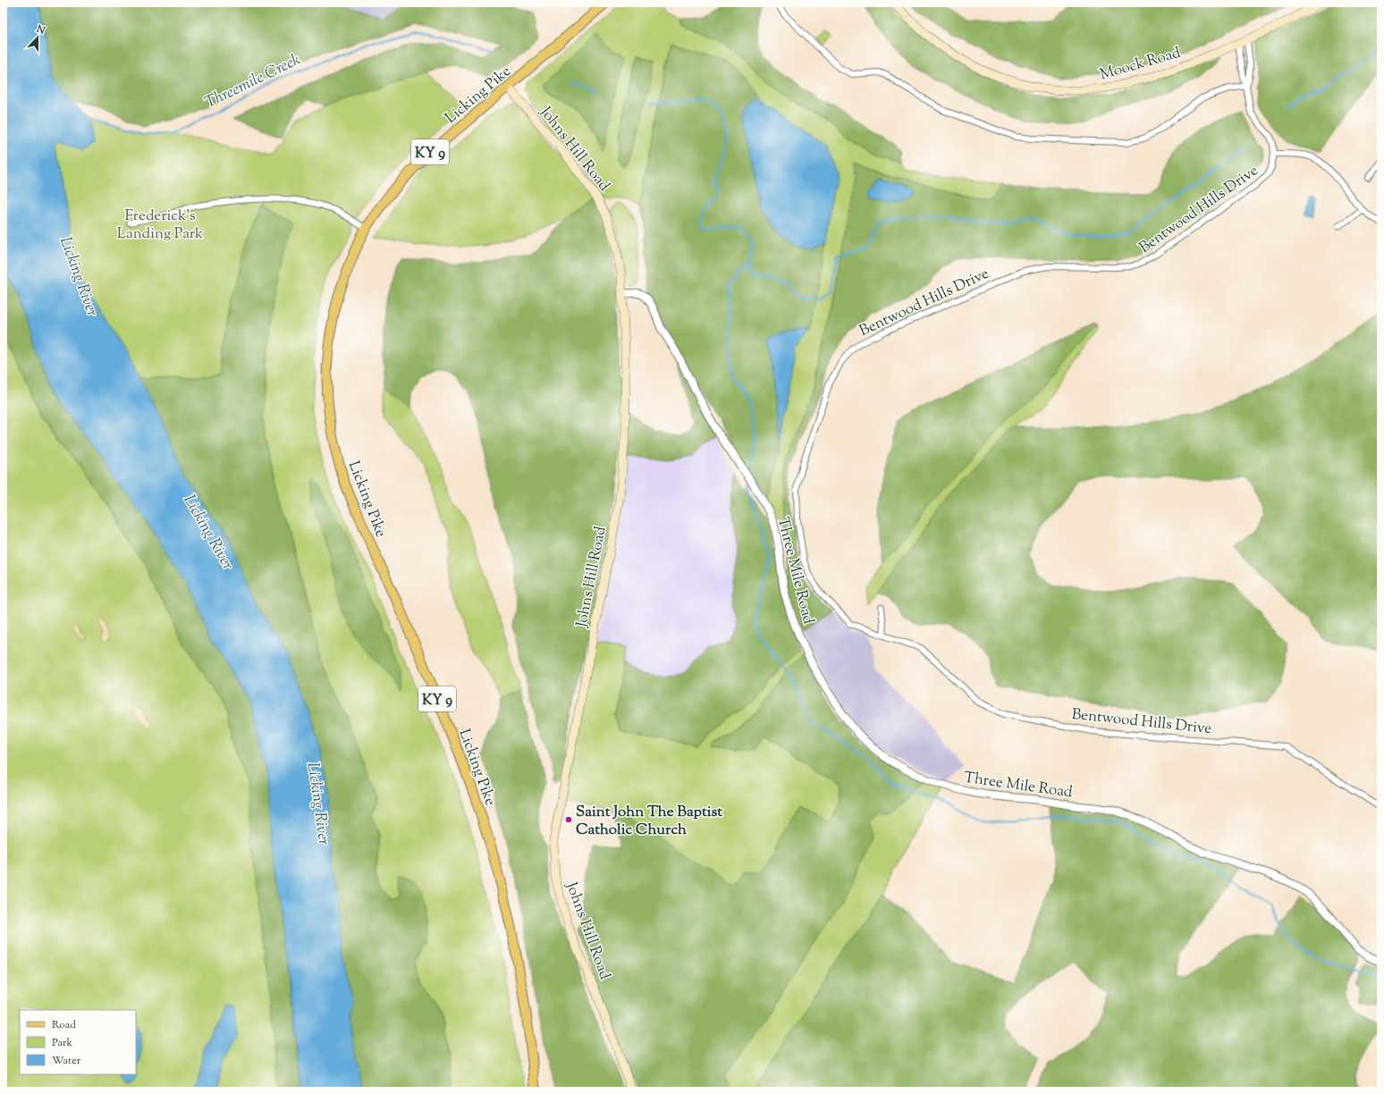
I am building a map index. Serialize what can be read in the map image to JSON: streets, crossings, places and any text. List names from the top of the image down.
{
  "streets": {
    "main road": [
      "Moock Road",
      "Licking Pike",
      "Johns Hill Road",
      "KY 9"
    ],
    "street": ["Bentwood Hills Drive", "Three Mile Road"]
  },
  "crossings": [
    ["Moock Road", "Bentwood Hills Drive"],
    ["Licking Pike", "Johns Hill Road"],
    ["Johns Hill Road", "Three Mile Road"]
  ],
  "water": ["Threemile Creek", "Licking River"],
  "parks": ["Frederick's Landing Park"],
  "places": ["Saint John The Baptist Catholic Church"],
  "legend": ["Road", "Park", "Water"],
  "north": "top"
}
